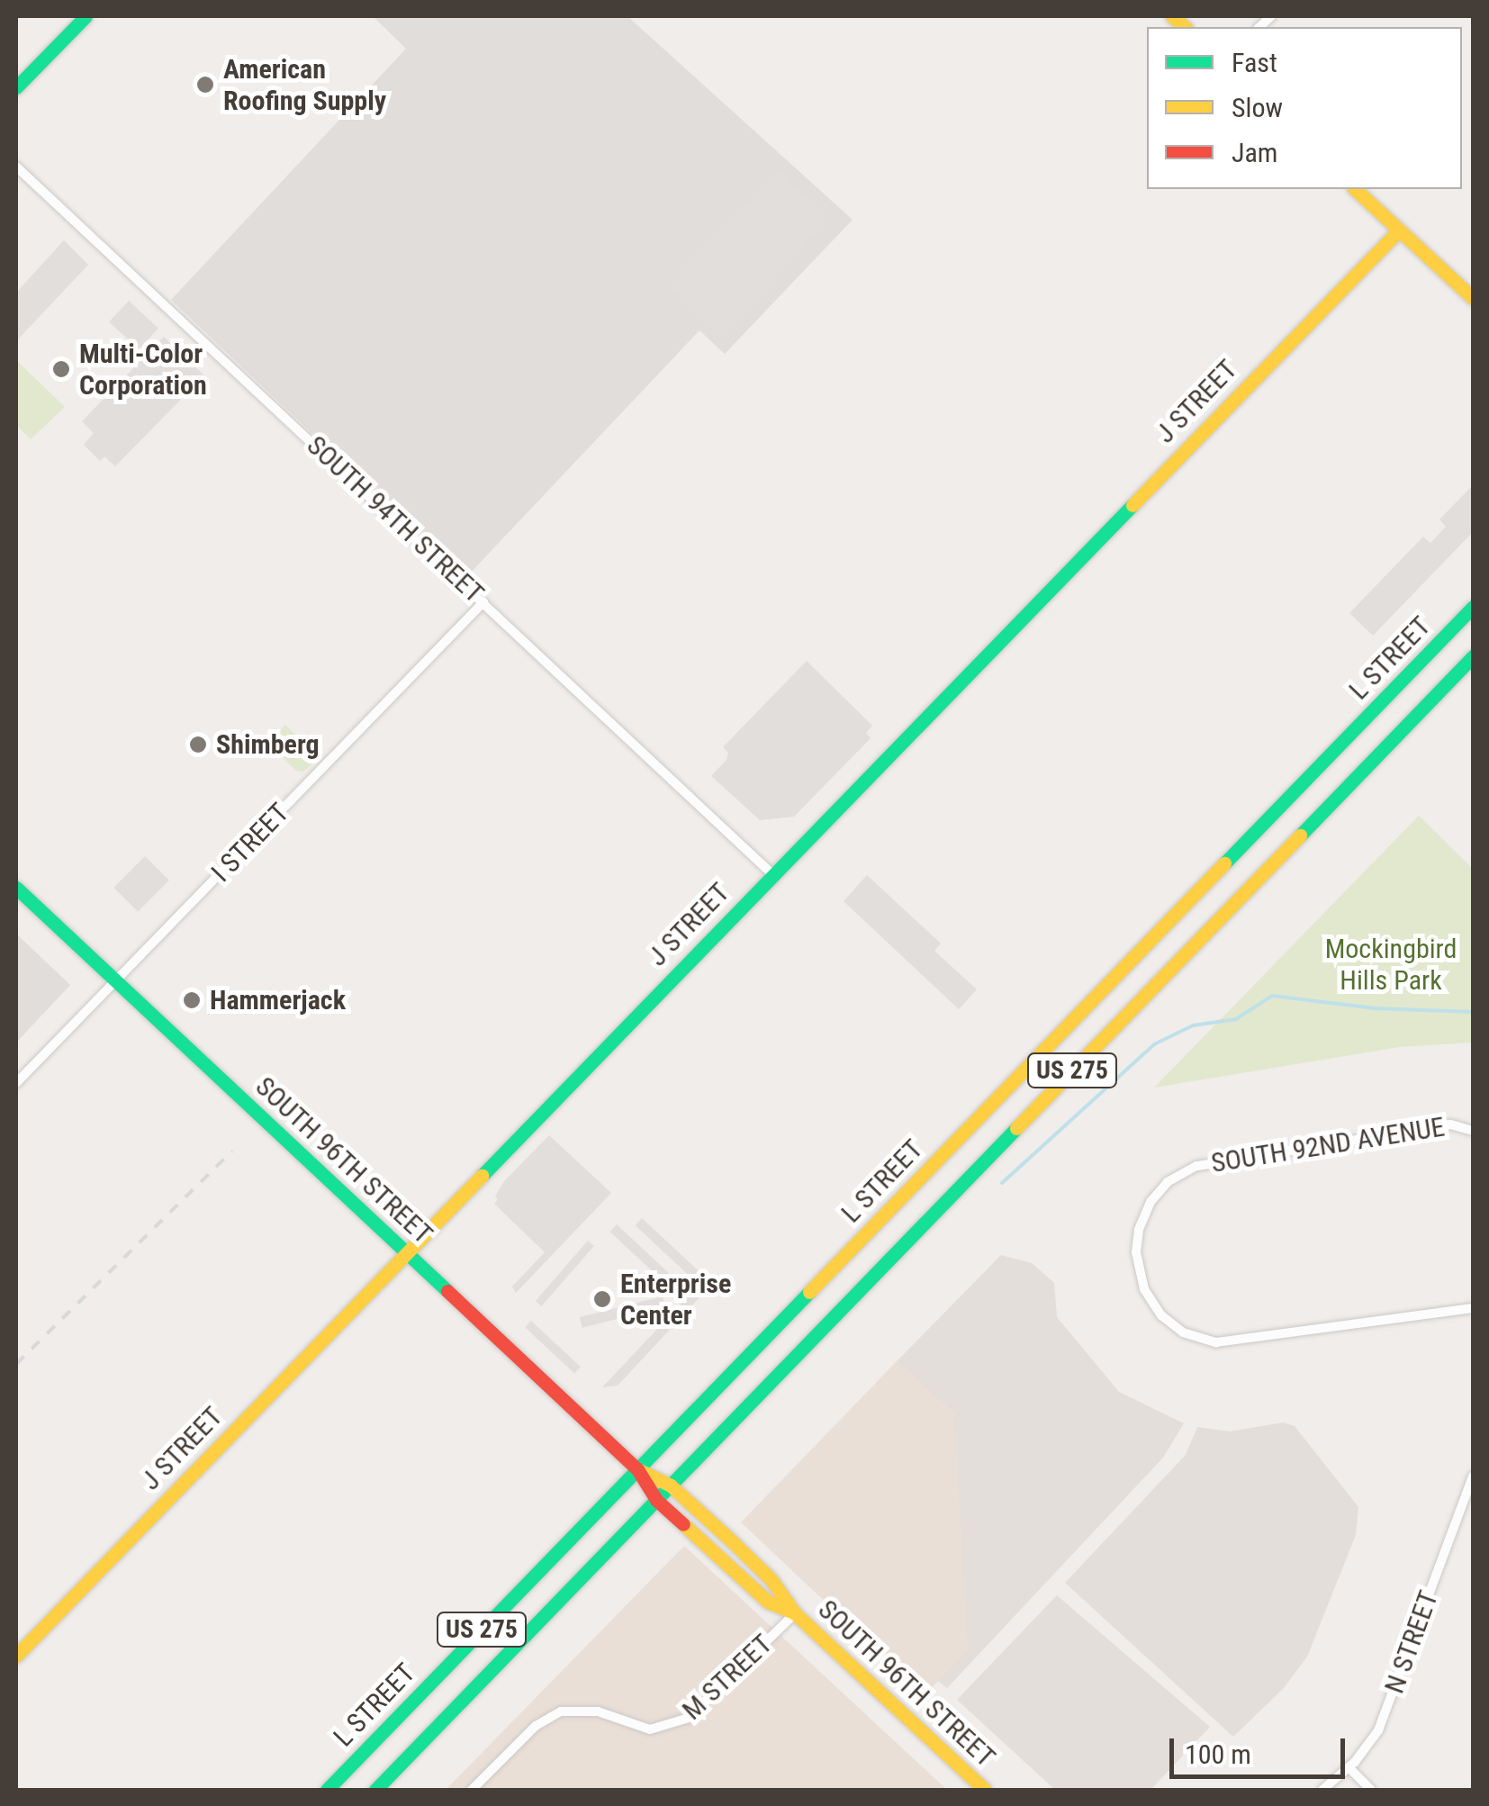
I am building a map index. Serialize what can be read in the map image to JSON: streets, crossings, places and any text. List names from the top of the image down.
{
  "streets": {
    "main road": [
      "J STREET",
      "L STREET",
      "US 275",
      "SOUTH 96TH STREET"
    ],
    "street": [
      "SOUTH 94TH STREET",
      "I STREET",
      "SOUTH 92ND AVENUE",
      "N STREET",
      "M STREET"
    ]
  },
  "crossings": [
    ["J STREET", "SOUTH 94TH STREET"],
    ["J STREET", "SOUTH 96TH STREET"],
    ["SOUTH 94TH STREET", "I STREET"],
    ["L STREET", "SOUTH 96TH STREET"],
    ["I STREET", "SOUTH 96TH STREET"],
    ["US 275", "SOUTH 96TH STREET"],
    ["SOUTH 96TH STREET", "M STREET"]
  ],
  "parks": ["Mockingbird Hills Park"],
  "places": [
    "American Roofing Supply",
    "Multi-Color Corporation",
    "Shimberg",
    "Hammerjack",
    "Enterprise Center"
  ],
  "legend": ["Fast", "Slow", "Jam"],
  "scale_bar": "100 m"
}
